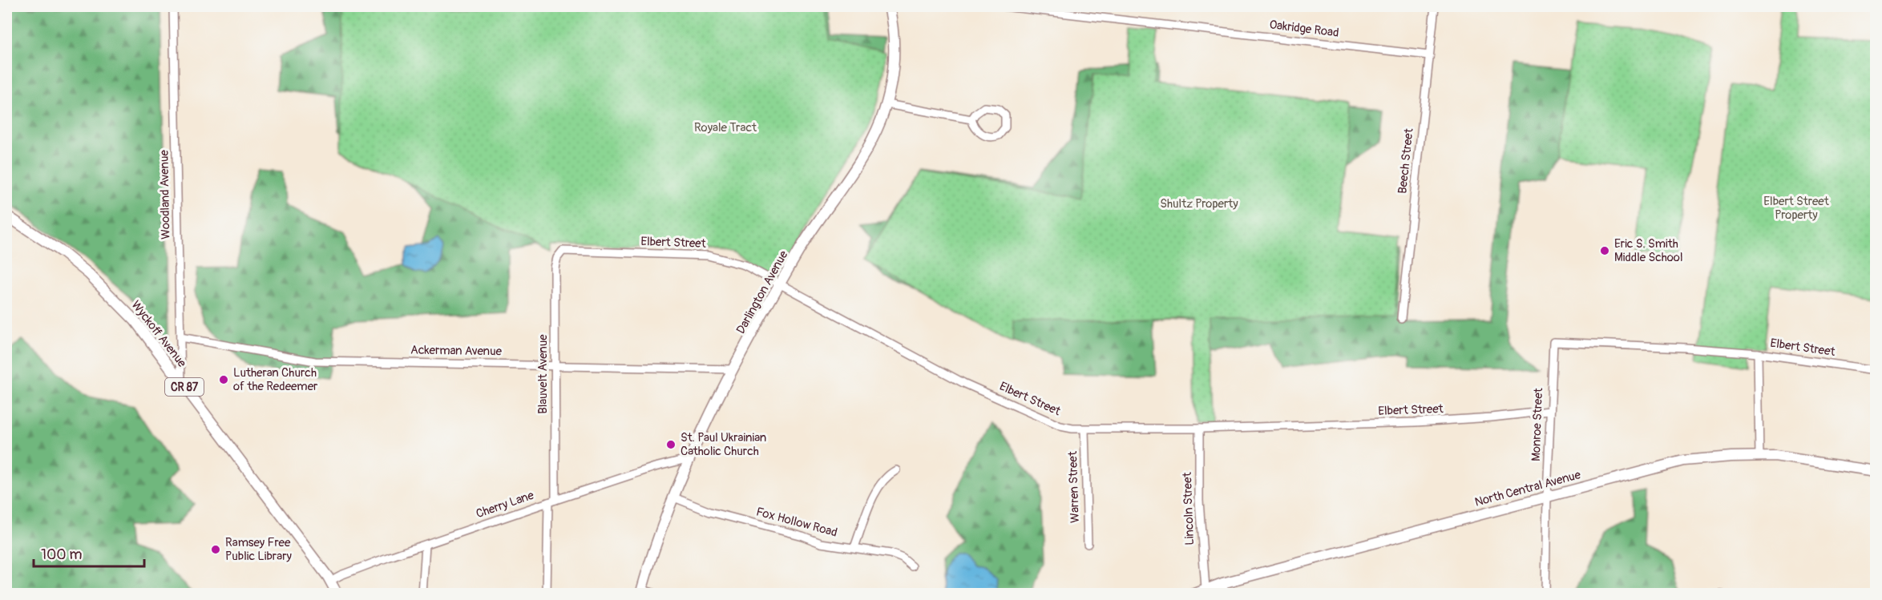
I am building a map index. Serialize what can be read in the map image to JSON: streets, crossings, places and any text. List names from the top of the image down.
{
  "streets": {
    "main road": [
      "Darlington Avenue",
      "Wyckoff Avenue",
      "CR 87",
      "North Central Avenue"
    ],
    "street": [
      "Oakridge Road",
      "Beech Street",
      "Woodland Avenue",
      "Elbert Street",
      "Ackerman Avenue",
      "Blauvelt Avenue",
      "Monroe Street",
      "Warren Street",
      "Cherry Lane",
      "Lincoln Street",
      "Fox Hollow Road"
    ]
  },
  "crossings": [
    ["Oakridge Road", "Beech Street"],
    ["Woodland Avenue", "Wyckoff Avenue"],
    ["Woodland Avenue", "Ackerman Avenue"],
    ["Elbert Street", "Darlington Avenue"],
    ["Elbert Street", "Blauvelt Avenue"],
    ["Elbert Street", "Monroe Street"],
    ["Elbert Street", "Warren Street"],
    ["Elbert Street", "Lincoln Street"],
    ["Darlington Avenue", "Ackerman Avenue"],
    ["Darlington Avenue", "Cherry Lane"],
    ["Darlington Avenue", "Fox Hollow Road"],
    ["Wyckoff Avenue", "Cherry Lane"],
    ["Ackerman Avenue", "Blauvelt Avenue"],
    ["Blauvelt Avenue", "Cherry Lane"],
    ["Monroe Street", "North Central Avenue"],
    ["North Central Avenue", "Lincoln Street"]
  ],
  "parks": ["Royale Tract", "Elbert Street Property", "Shultz Property"],
  "places": [
    "Eric S. Smith Middle School",
    "Lutheran Church of the Redeemer",
    "St. Paul Ukrainian Catholic Church",
    "Ramsey Free Public Library"
  ],
  "scale_bar": "100 m"
}
